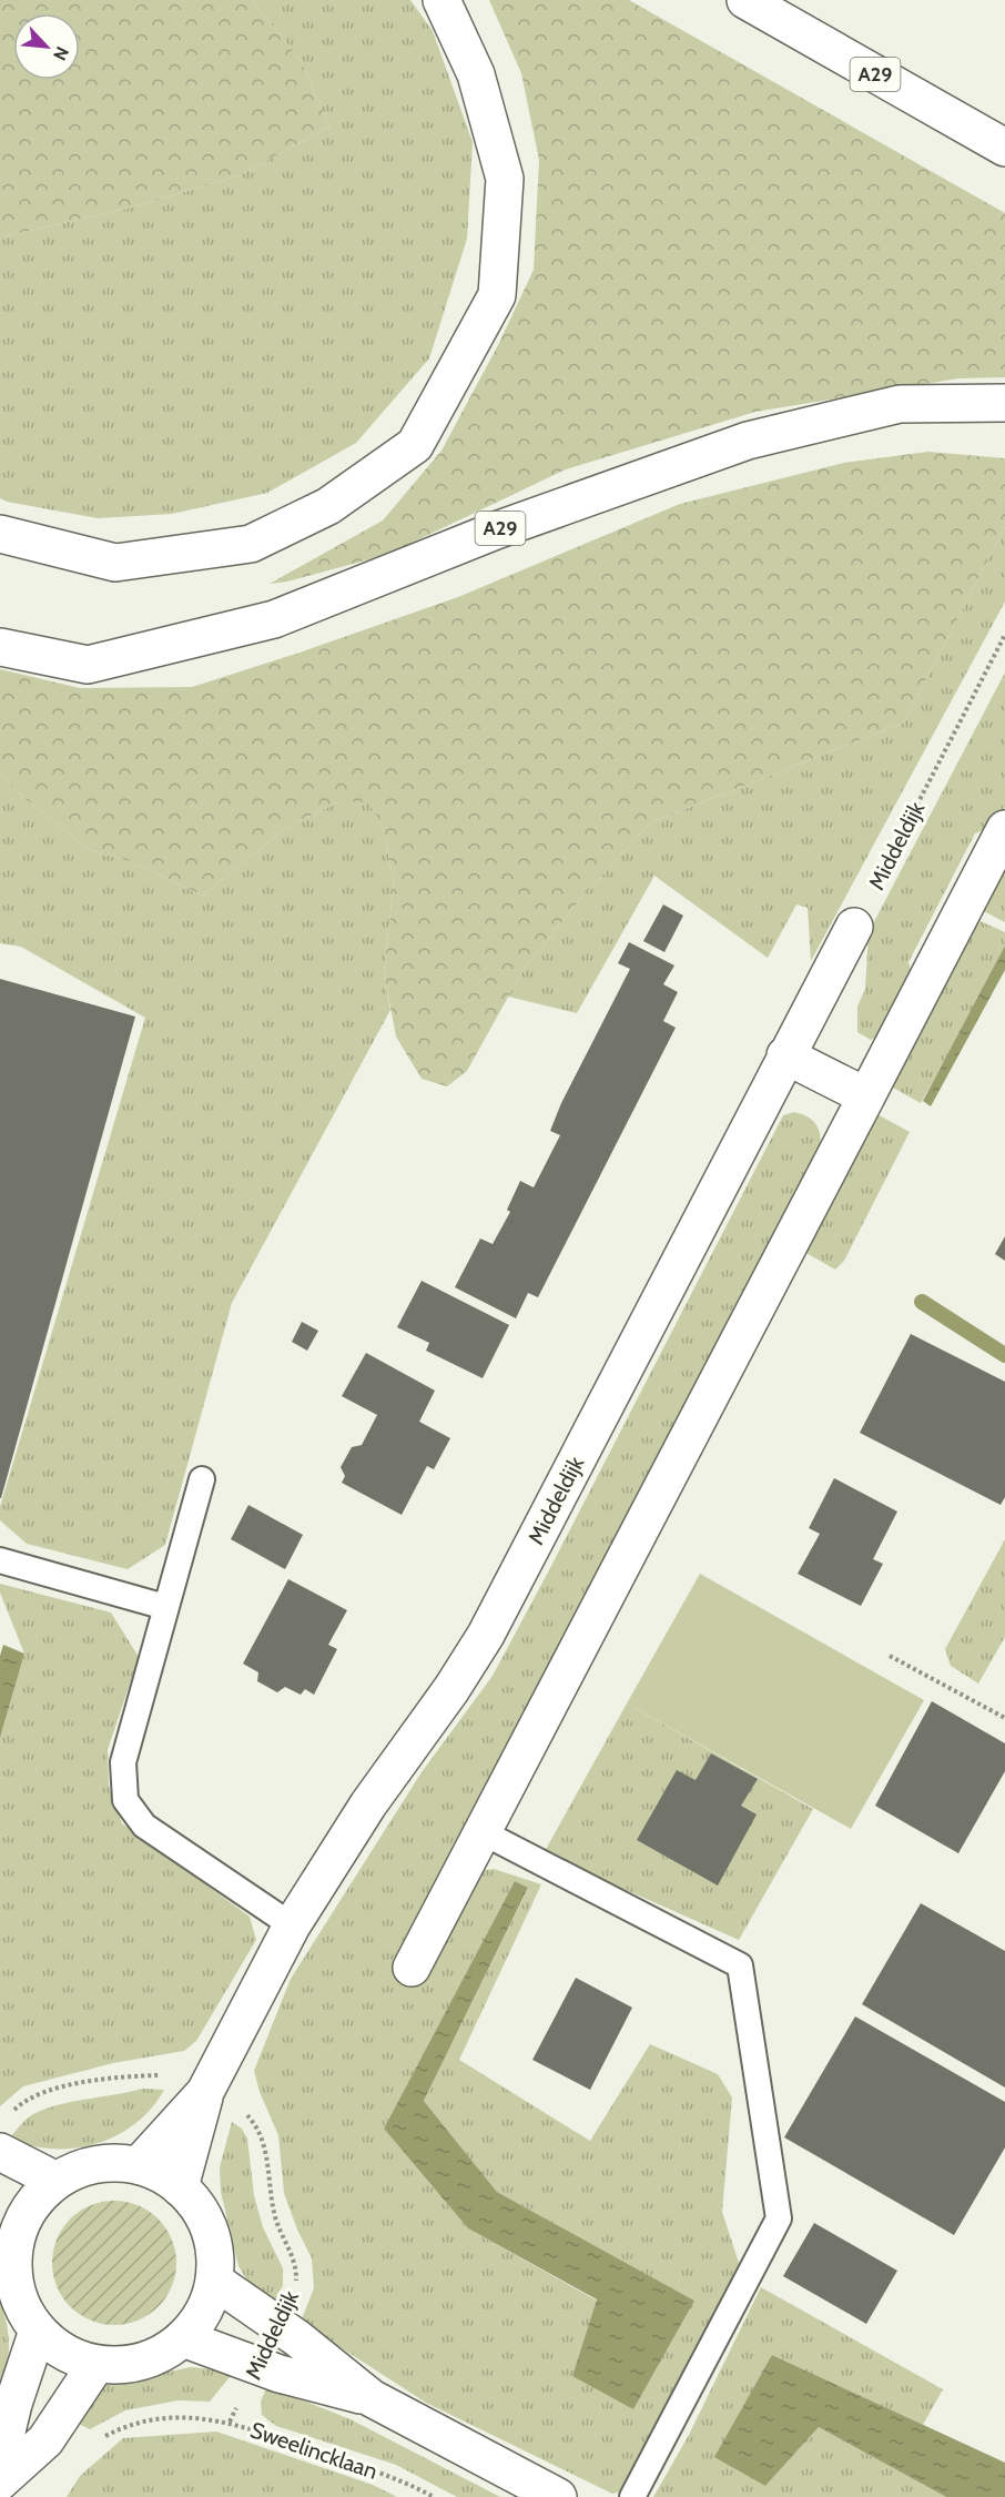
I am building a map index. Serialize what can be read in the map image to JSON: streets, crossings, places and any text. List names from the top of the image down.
{
  "streets": {
    "main road": ["A29", "Middeldijk"],
    "path": ["Sweelincklaan"]
  },
  "crossings": [
    ["Middeldijk", "Sweelincklaan"]
  ],
  "north": "bottom right"
}
